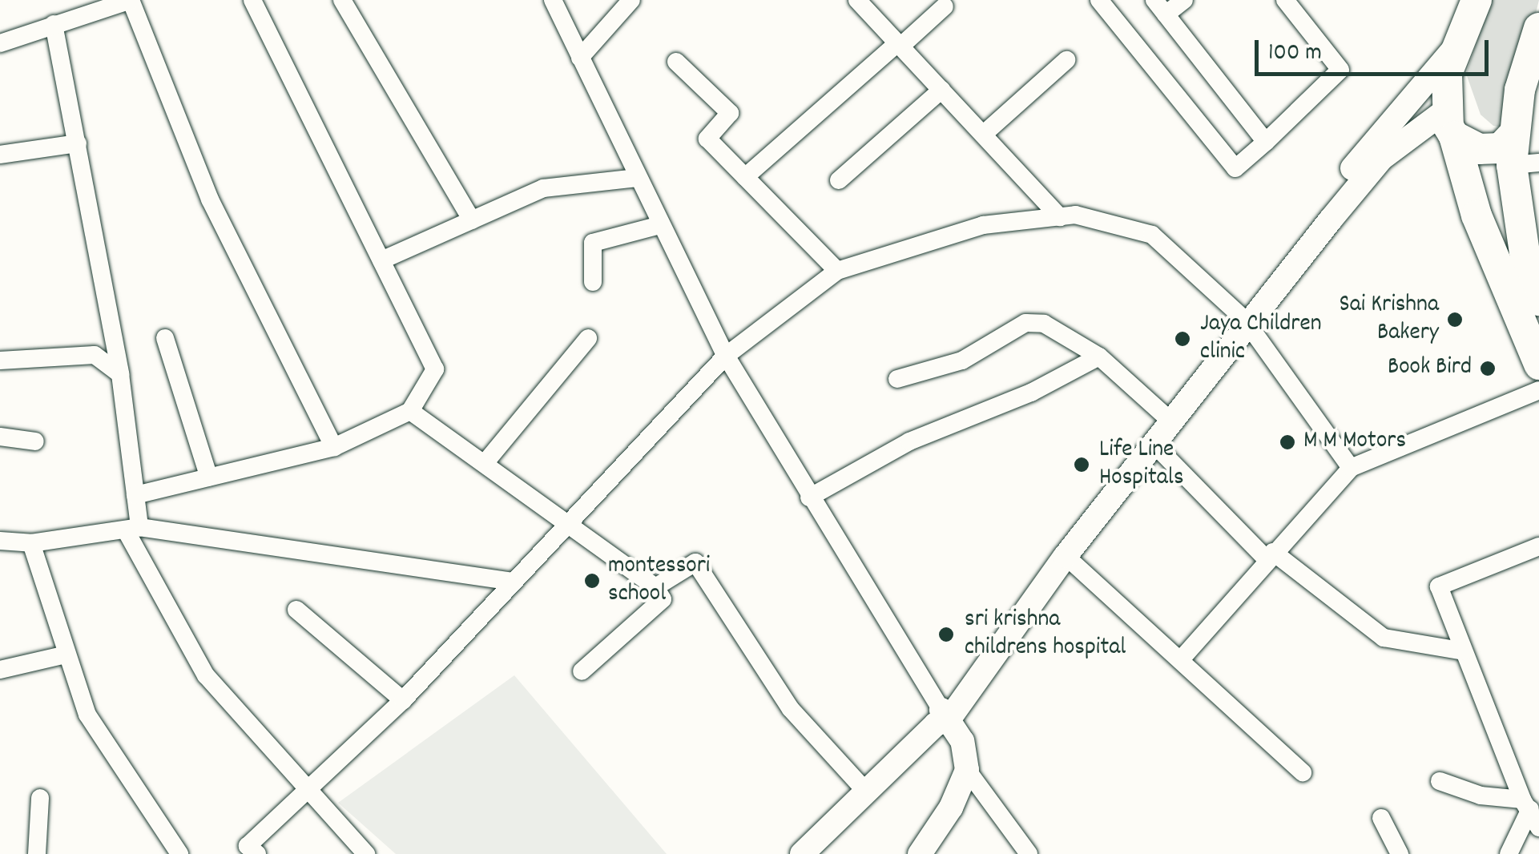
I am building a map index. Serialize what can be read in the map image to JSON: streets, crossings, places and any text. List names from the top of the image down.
{
  "places": [
    "Sai Krishna Bakery",
    "Jaya Children clinic",
    "Book Bird",
    "M M Motors",
    "Life Line Hospitals",
    "montessori school",
    "sri krishna childrens hospital"
  ],
  "scale_bar": "100 m"
}
